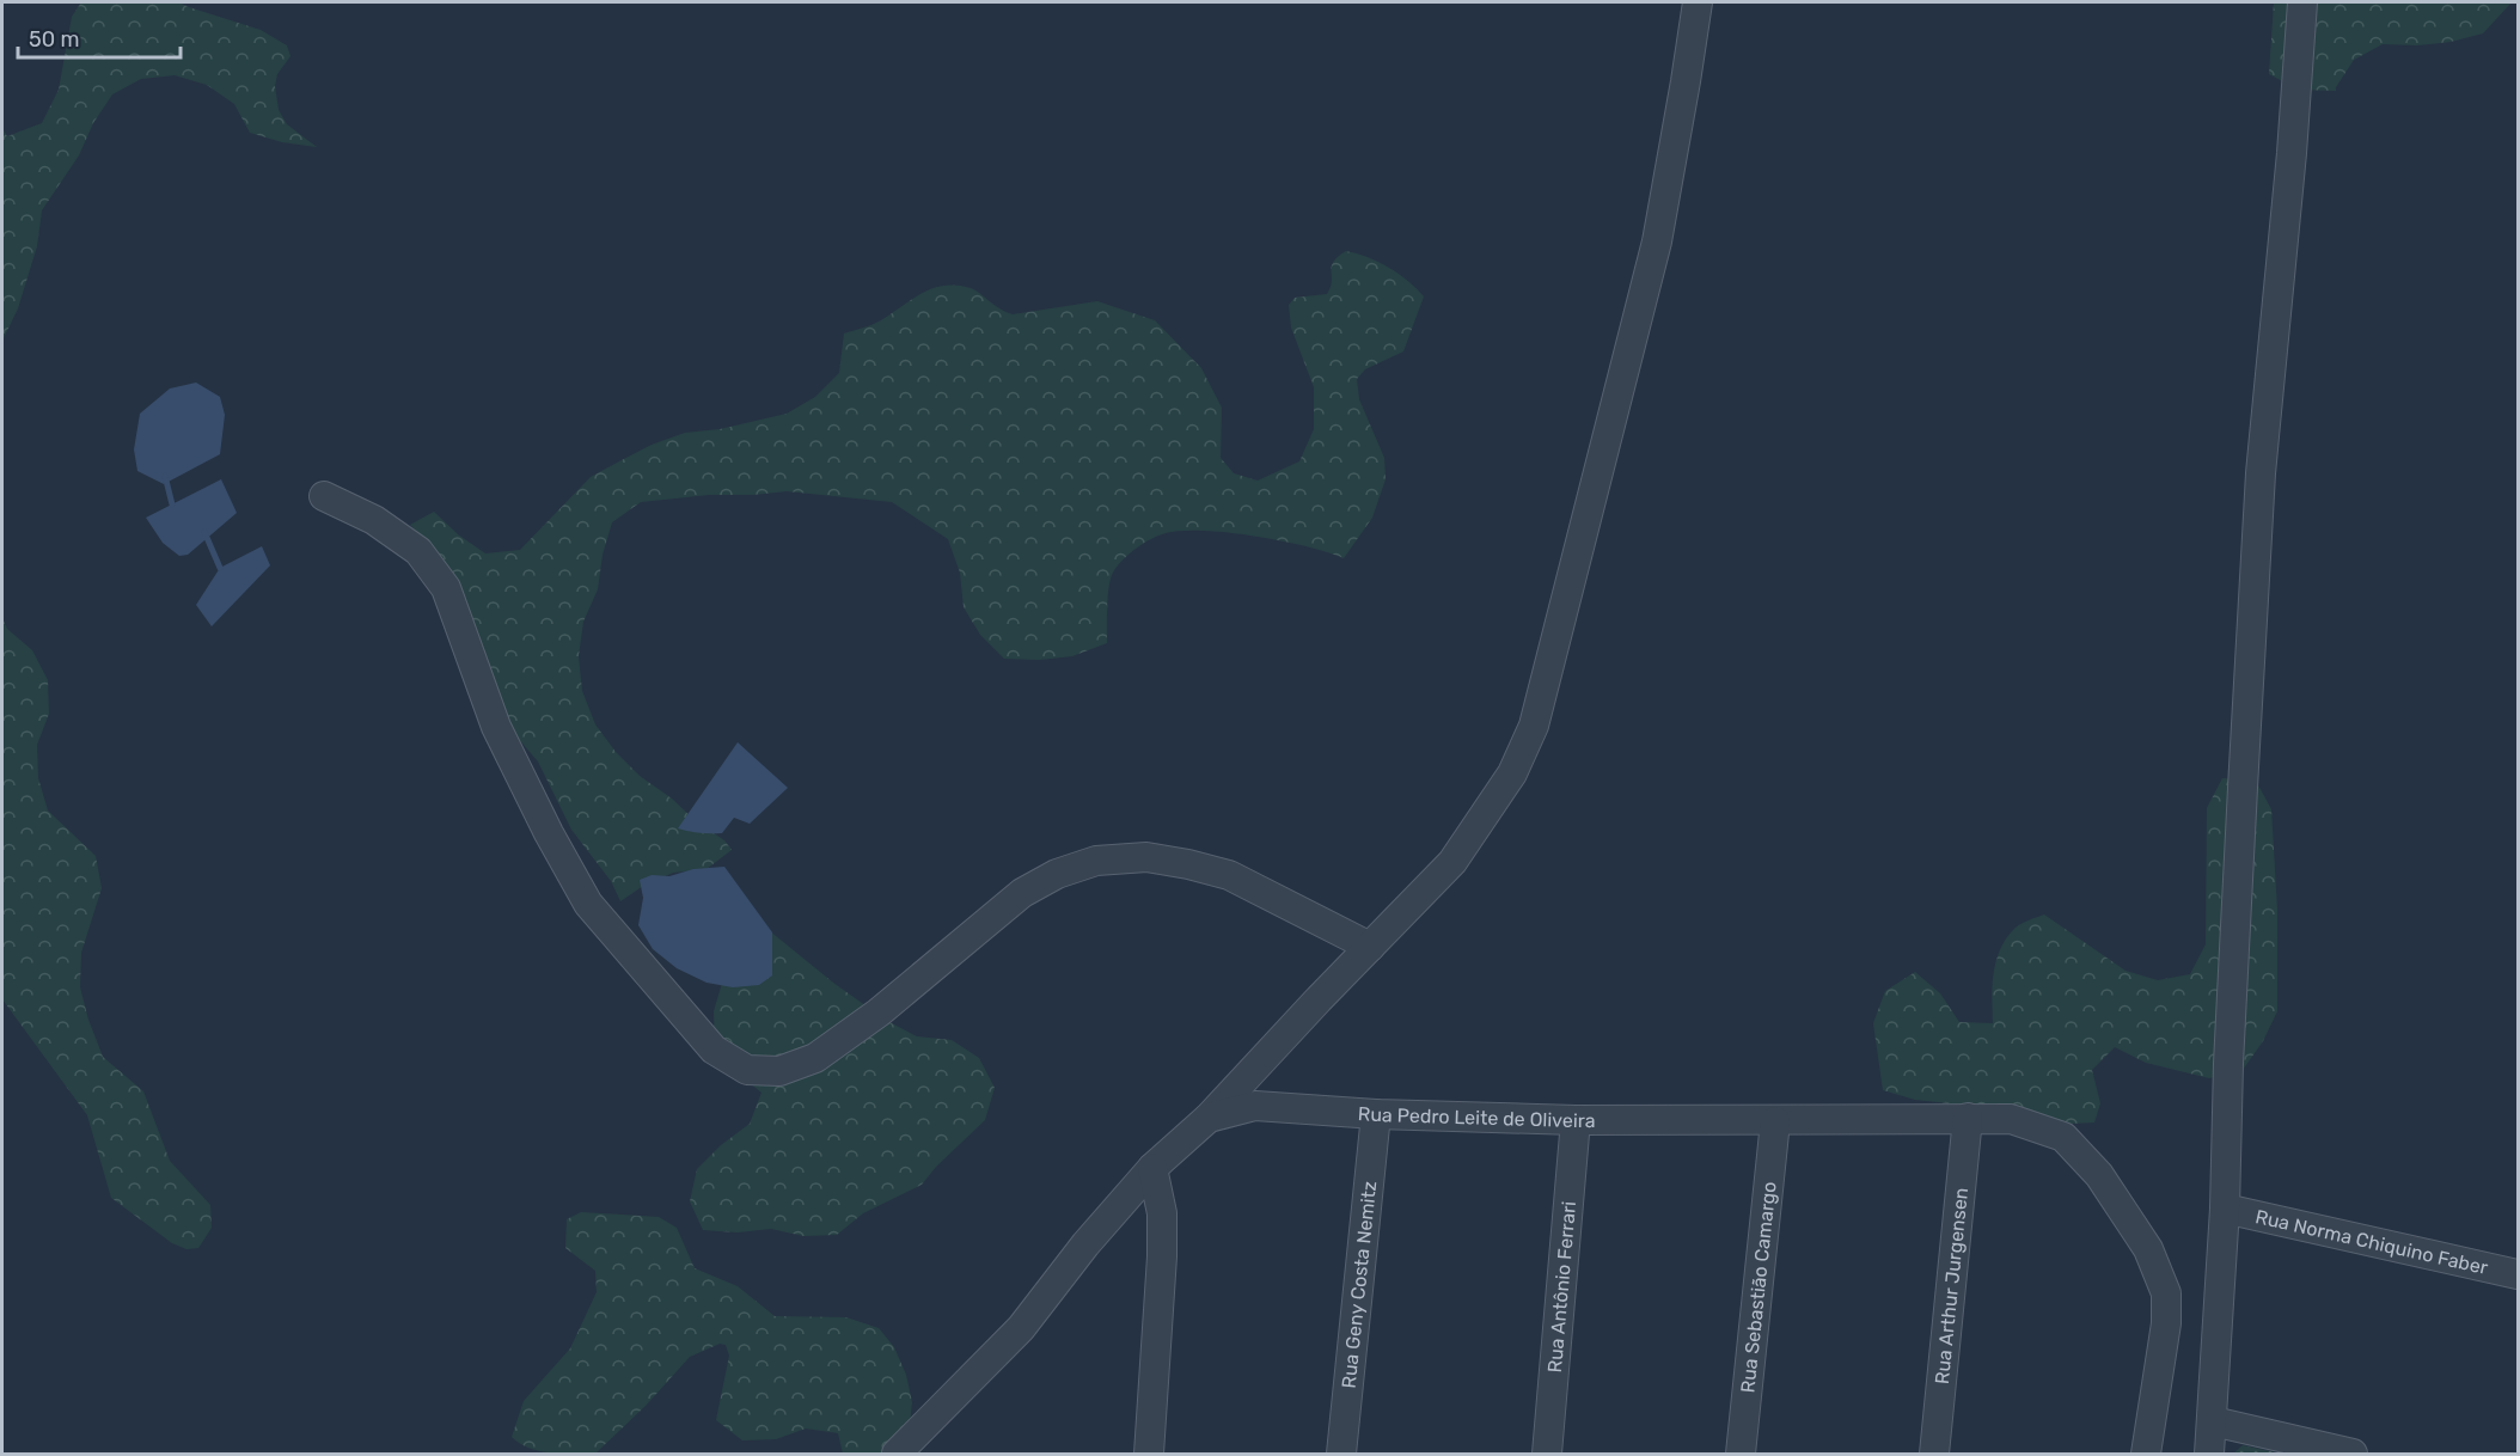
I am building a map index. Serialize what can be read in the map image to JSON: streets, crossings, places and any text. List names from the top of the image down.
{
  "streets": {
    "street": [
      "Rua Pedro Leite de Oliveira",
      "Rua Norma Chiquino Faber",
      "Rua Geny Costa Nemitz",
      "Rua Arthur Jurgensen",
      "Rua Antônio Ferrari",
      "Rua Sebastião Camargo"
    ]
  },
  "crossings": [
    ["Rua Pedro Leite de Oliveira", "Rua Geny Costa Nemitz"],
    ["Rua Pedro Leite de Oliveira", "Rua Arthur Jurgensen"],
    ["Rua Pedro Leite de Oliveira", "Rua Antônio Ferrari"],
    ["Rua Pedro Leite de Oliveira", "Rua Sebastião Camargo"]
  ],
  "scale_bar": "50 m"
}
